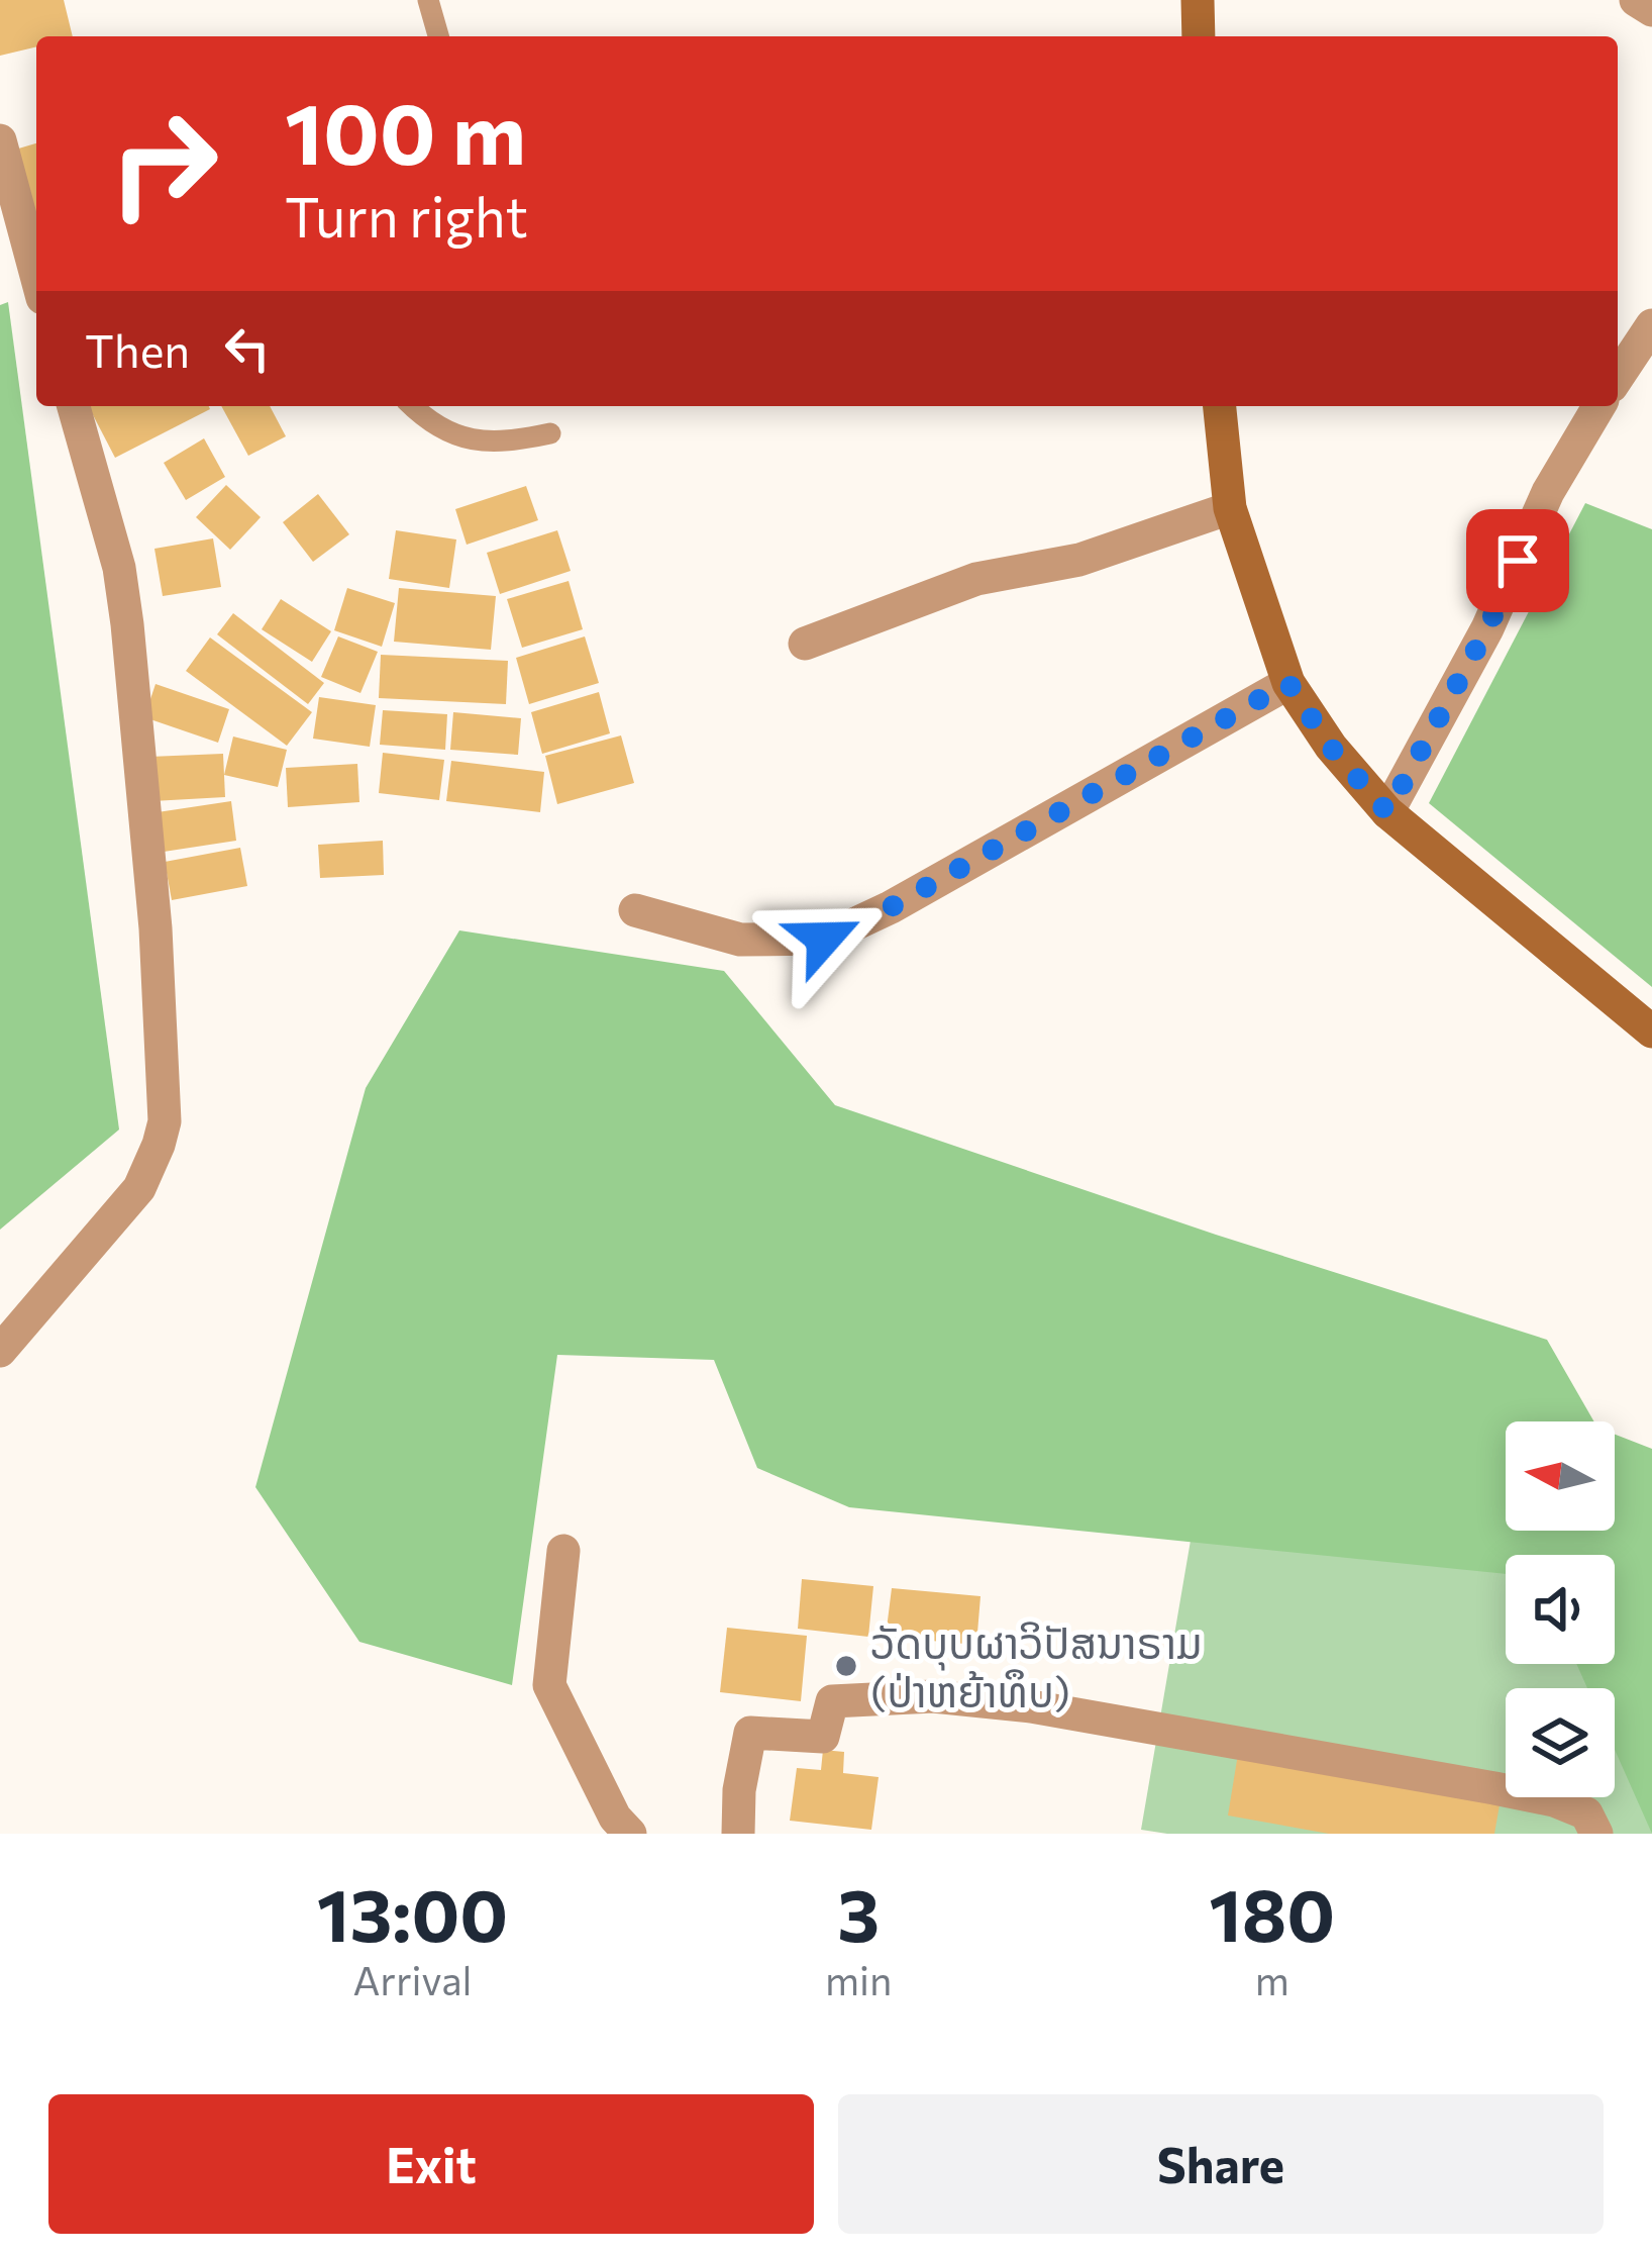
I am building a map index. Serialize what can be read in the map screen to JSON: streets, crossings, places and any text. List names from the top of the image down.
{
  "places": ["ວັດບຸບຜາວິປັສນາຣາມ (ປ່າຫຍ້າທຶບ)"],
  "north": "left",
  "page": {
    "turn": ["100 m", "Turn right"],
    "then": "Then",
    "eta": [
      "13:00",
      "Arrival",
      "3",
      "min",
      "180",
      "m"
    ],
    "buttons": ["Exit", "Share"]
  }
}
